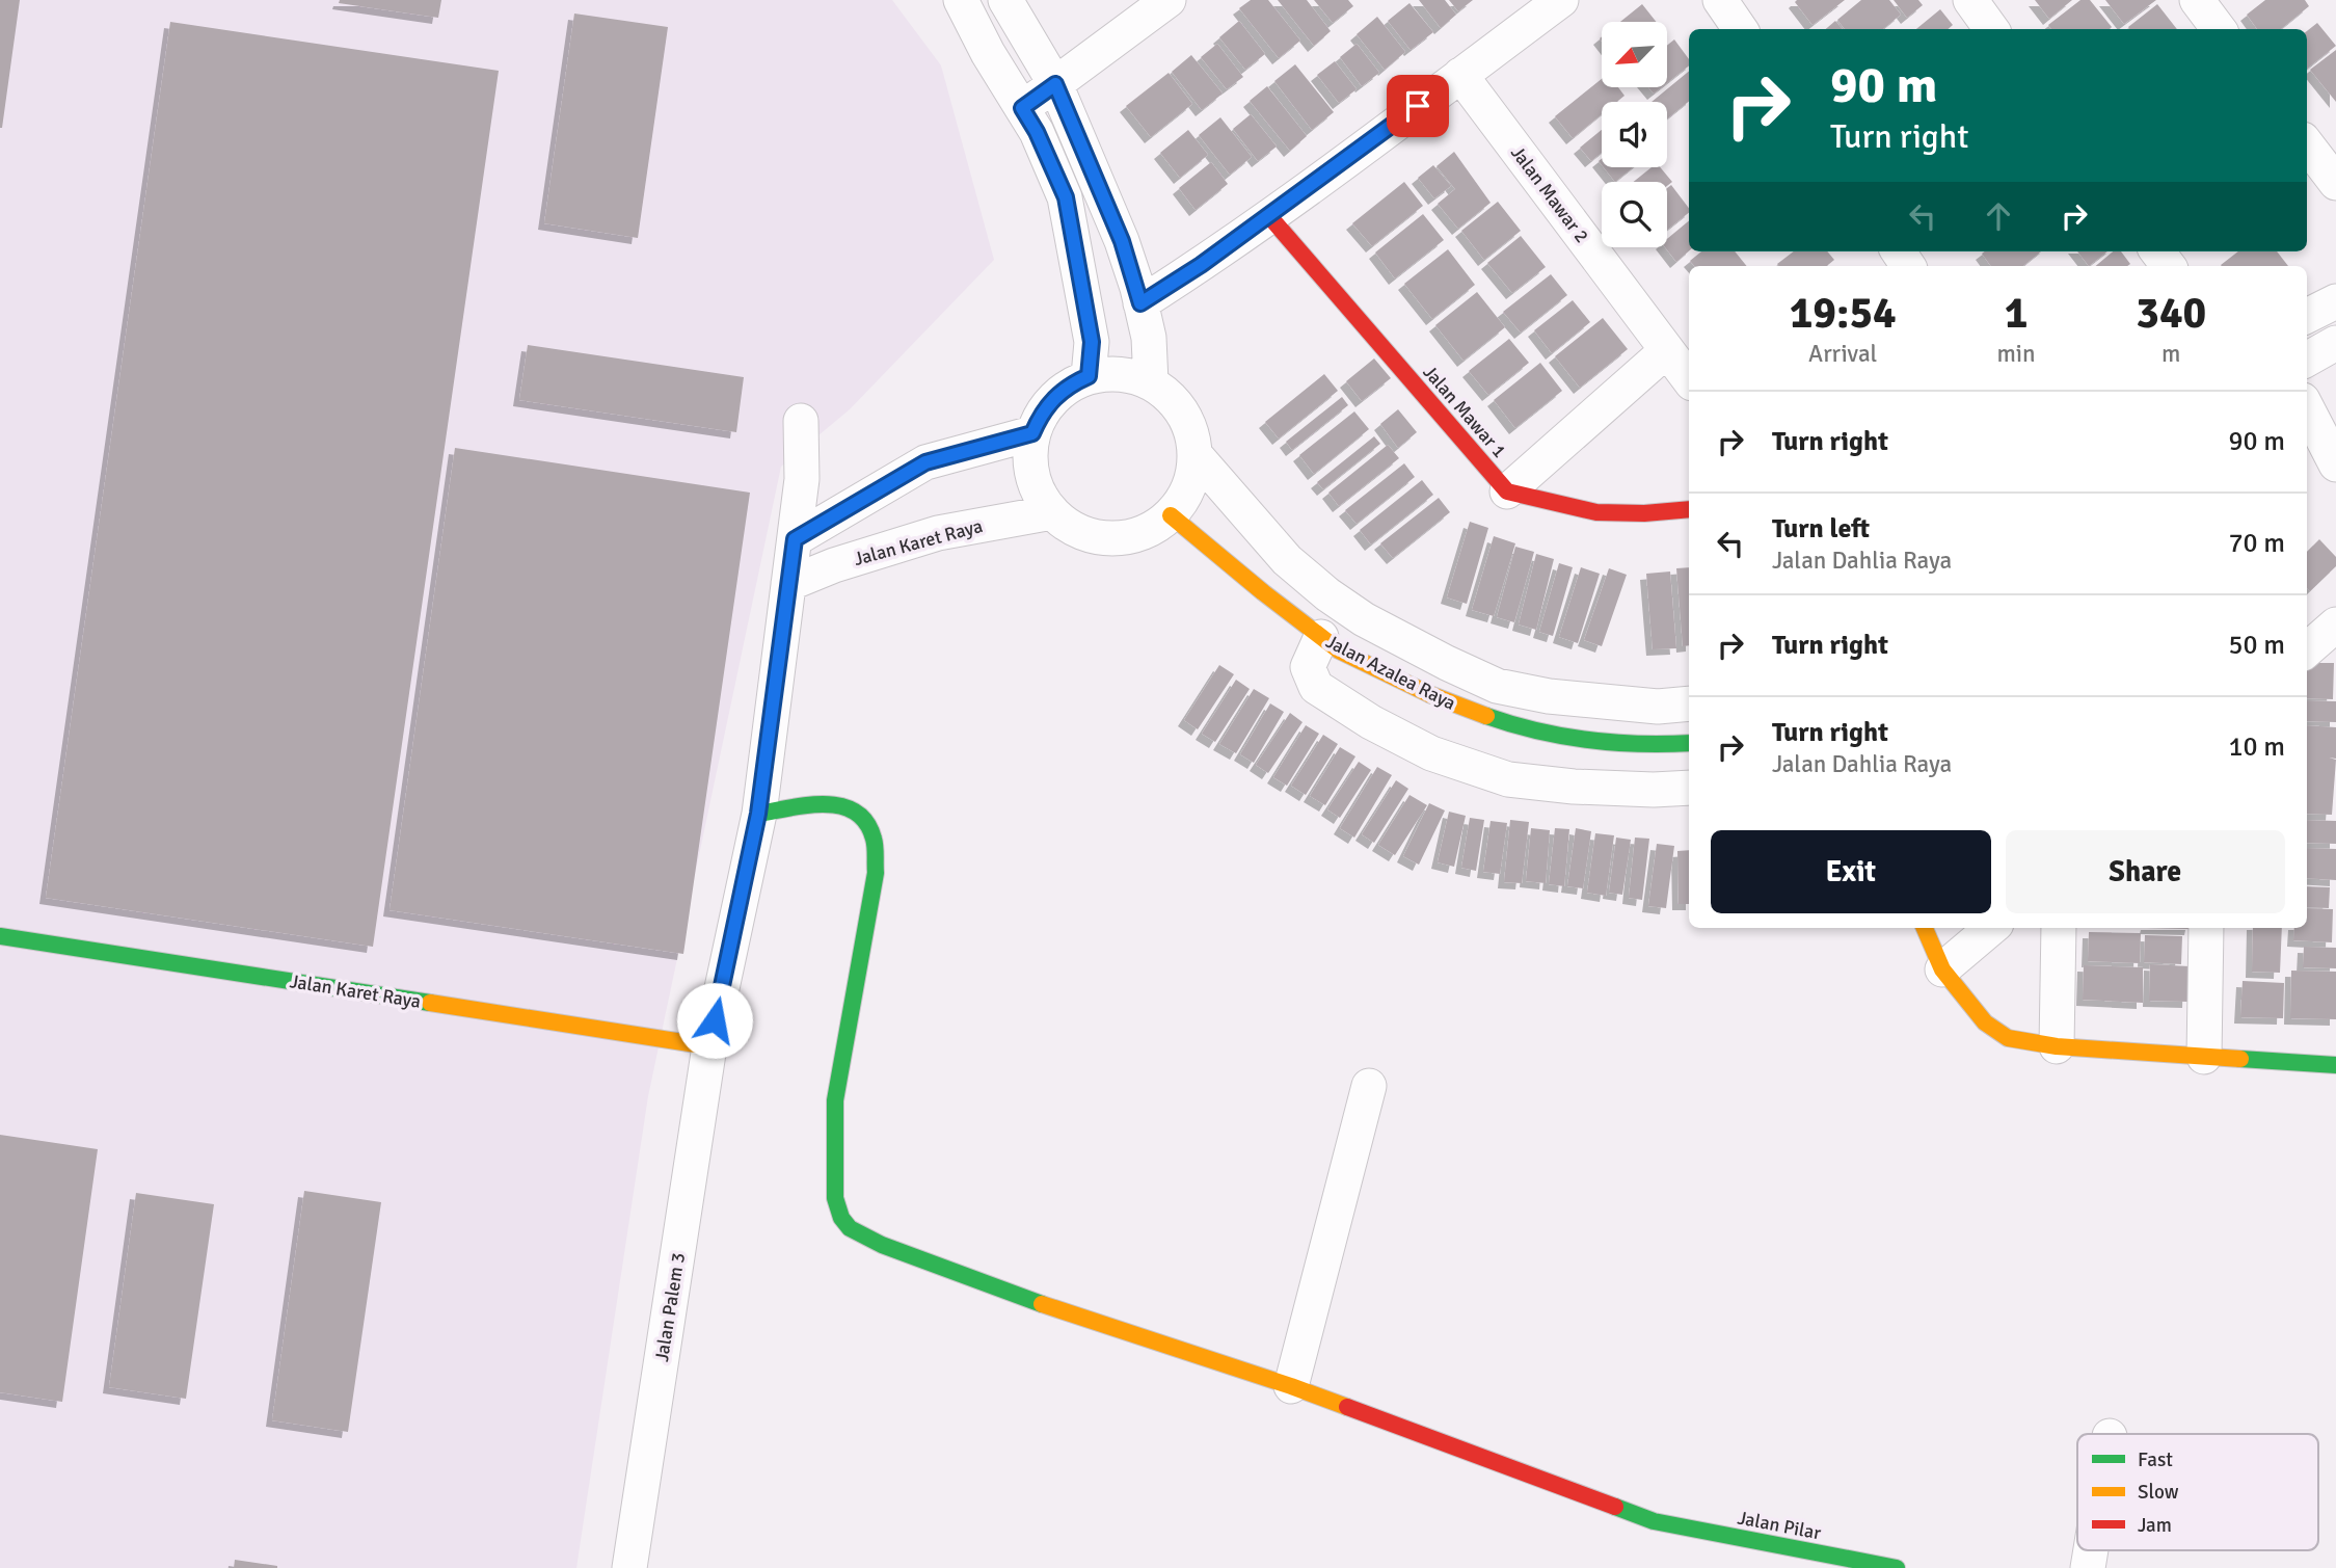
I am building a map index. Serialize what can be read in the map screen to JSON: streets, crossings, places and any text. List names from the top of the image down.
{
  "streets": {
    "street": [
      "Jalan Mawar 2",
      "Jalan Mawar 1",
      "Jalan Karet Raya",
      "Jalan Azalea Raya",
      "Jalan Palem 3",
      "Jalan Pilar"
    ]
  },
  "crossings": [
    ["Jalan Karet Raya", "Jalan Azalea Raya"],
    ["Jalan Karet Raya", "Jalan Palem 3"],
    ["Jalan Palem 3", "Jalan Pilar"]
  ],
  "legend": ["Fast", "Slow", "Jam"],
  "north": "bottom left",
  "page": {
    "turn": ["90 m", "Turn right"],
    "eta": [
      "19:54",
      "Arrival",
      "1",
      "min",
      "340",
      "m"
    ],
    "list": [
      {
        "name": "Turn right",
        "value": "90 m"
      },
      {
        "name": "Turn left",
        "note": "Jalan Dahlia Raya",
        "value": "70 m"
      },
      {
        "name": "Turn right",
        "value": "50 m"
      },
      {
        "name": "Turn right",
        "note": "Jalan Dahlia Raya",
        "value": "10 m"
      }
    ],
    "buttons": ["Exit", "Share"]
  }
}
